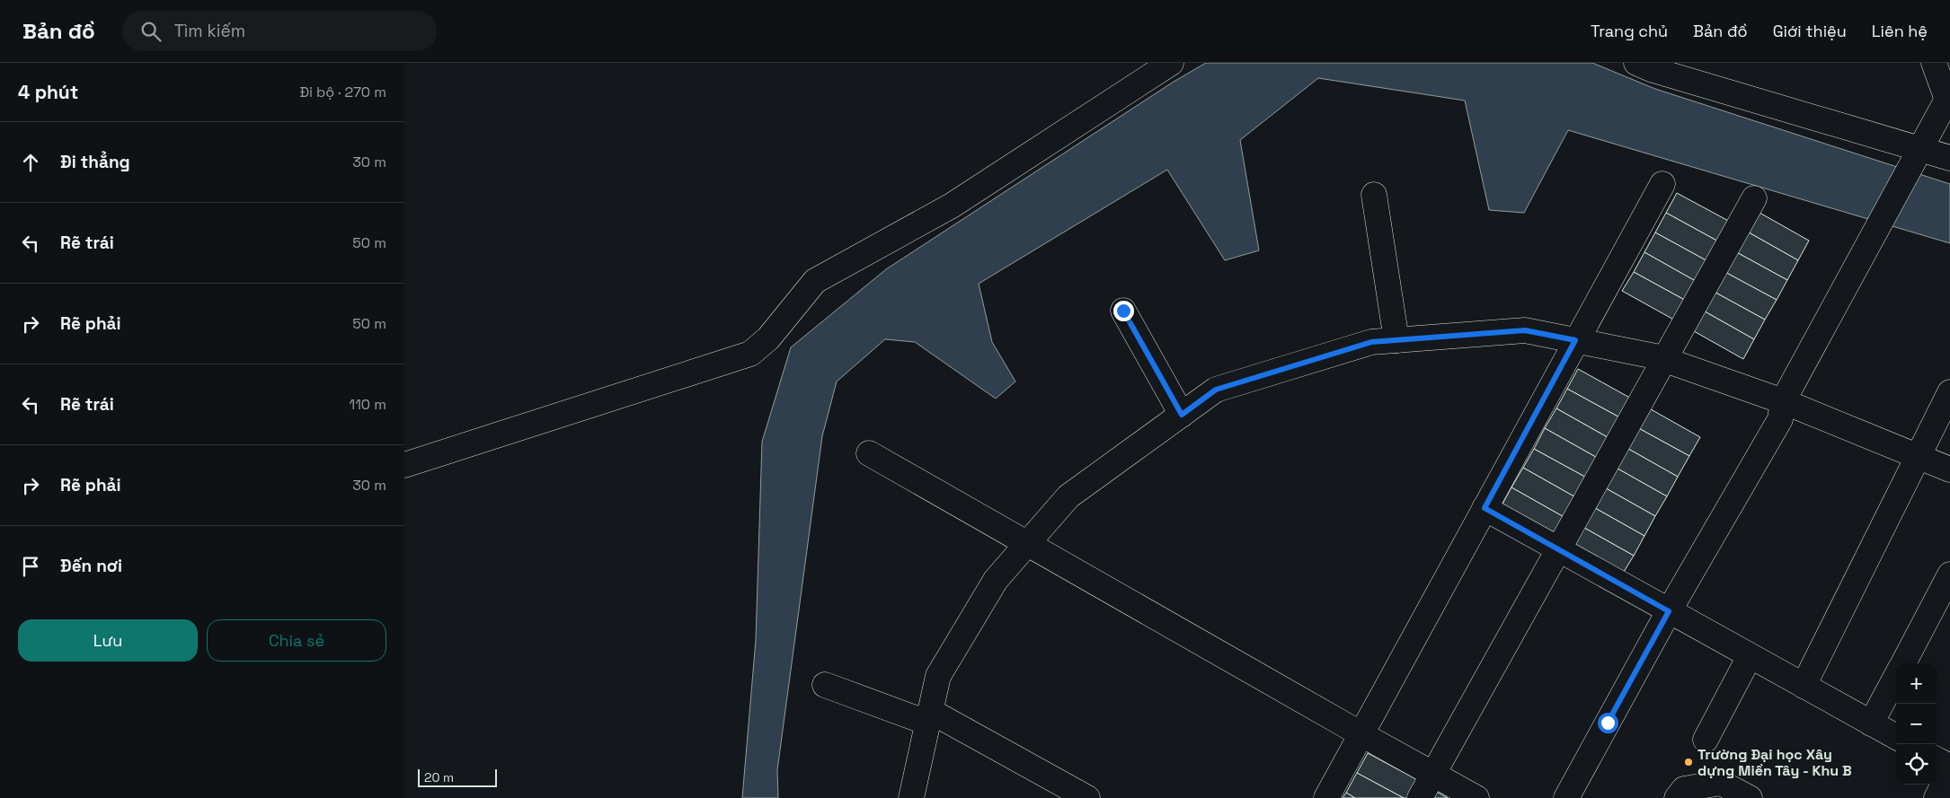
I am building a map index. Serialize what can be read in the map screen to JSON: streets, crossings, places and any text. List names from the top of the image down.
{
  "places": ["Trường Đại học Xây dựng Miền Tây - Khu B"],
  "scale_bar": "20 m",
  "page": {
    "header": "Bản đồ",
    "search": "Tìm kiếm",
    "nav": [
      "Trang chủ",
      "Bản đồ",
      "Giới thiệu",
      "Liên hệ"
    ],
    "heading": ["4 phút", "Đi bộ · 270 m"],
    "list": [
      ["Đi thẳng", "30 m"],
      ["Rẽ trái", "50 m"],
      ["Rẽ phải", "50 m"],
      ["Rẽ trái", "110 m"],
      ["Rẽ phải", "30 m"],
      "Đến nơi"
    ],
    "buttons": ["Lưu", "Chia sẻ"],
    "map_buttons": ["+", "−"],
    "scale": "20 m"
  }
}
